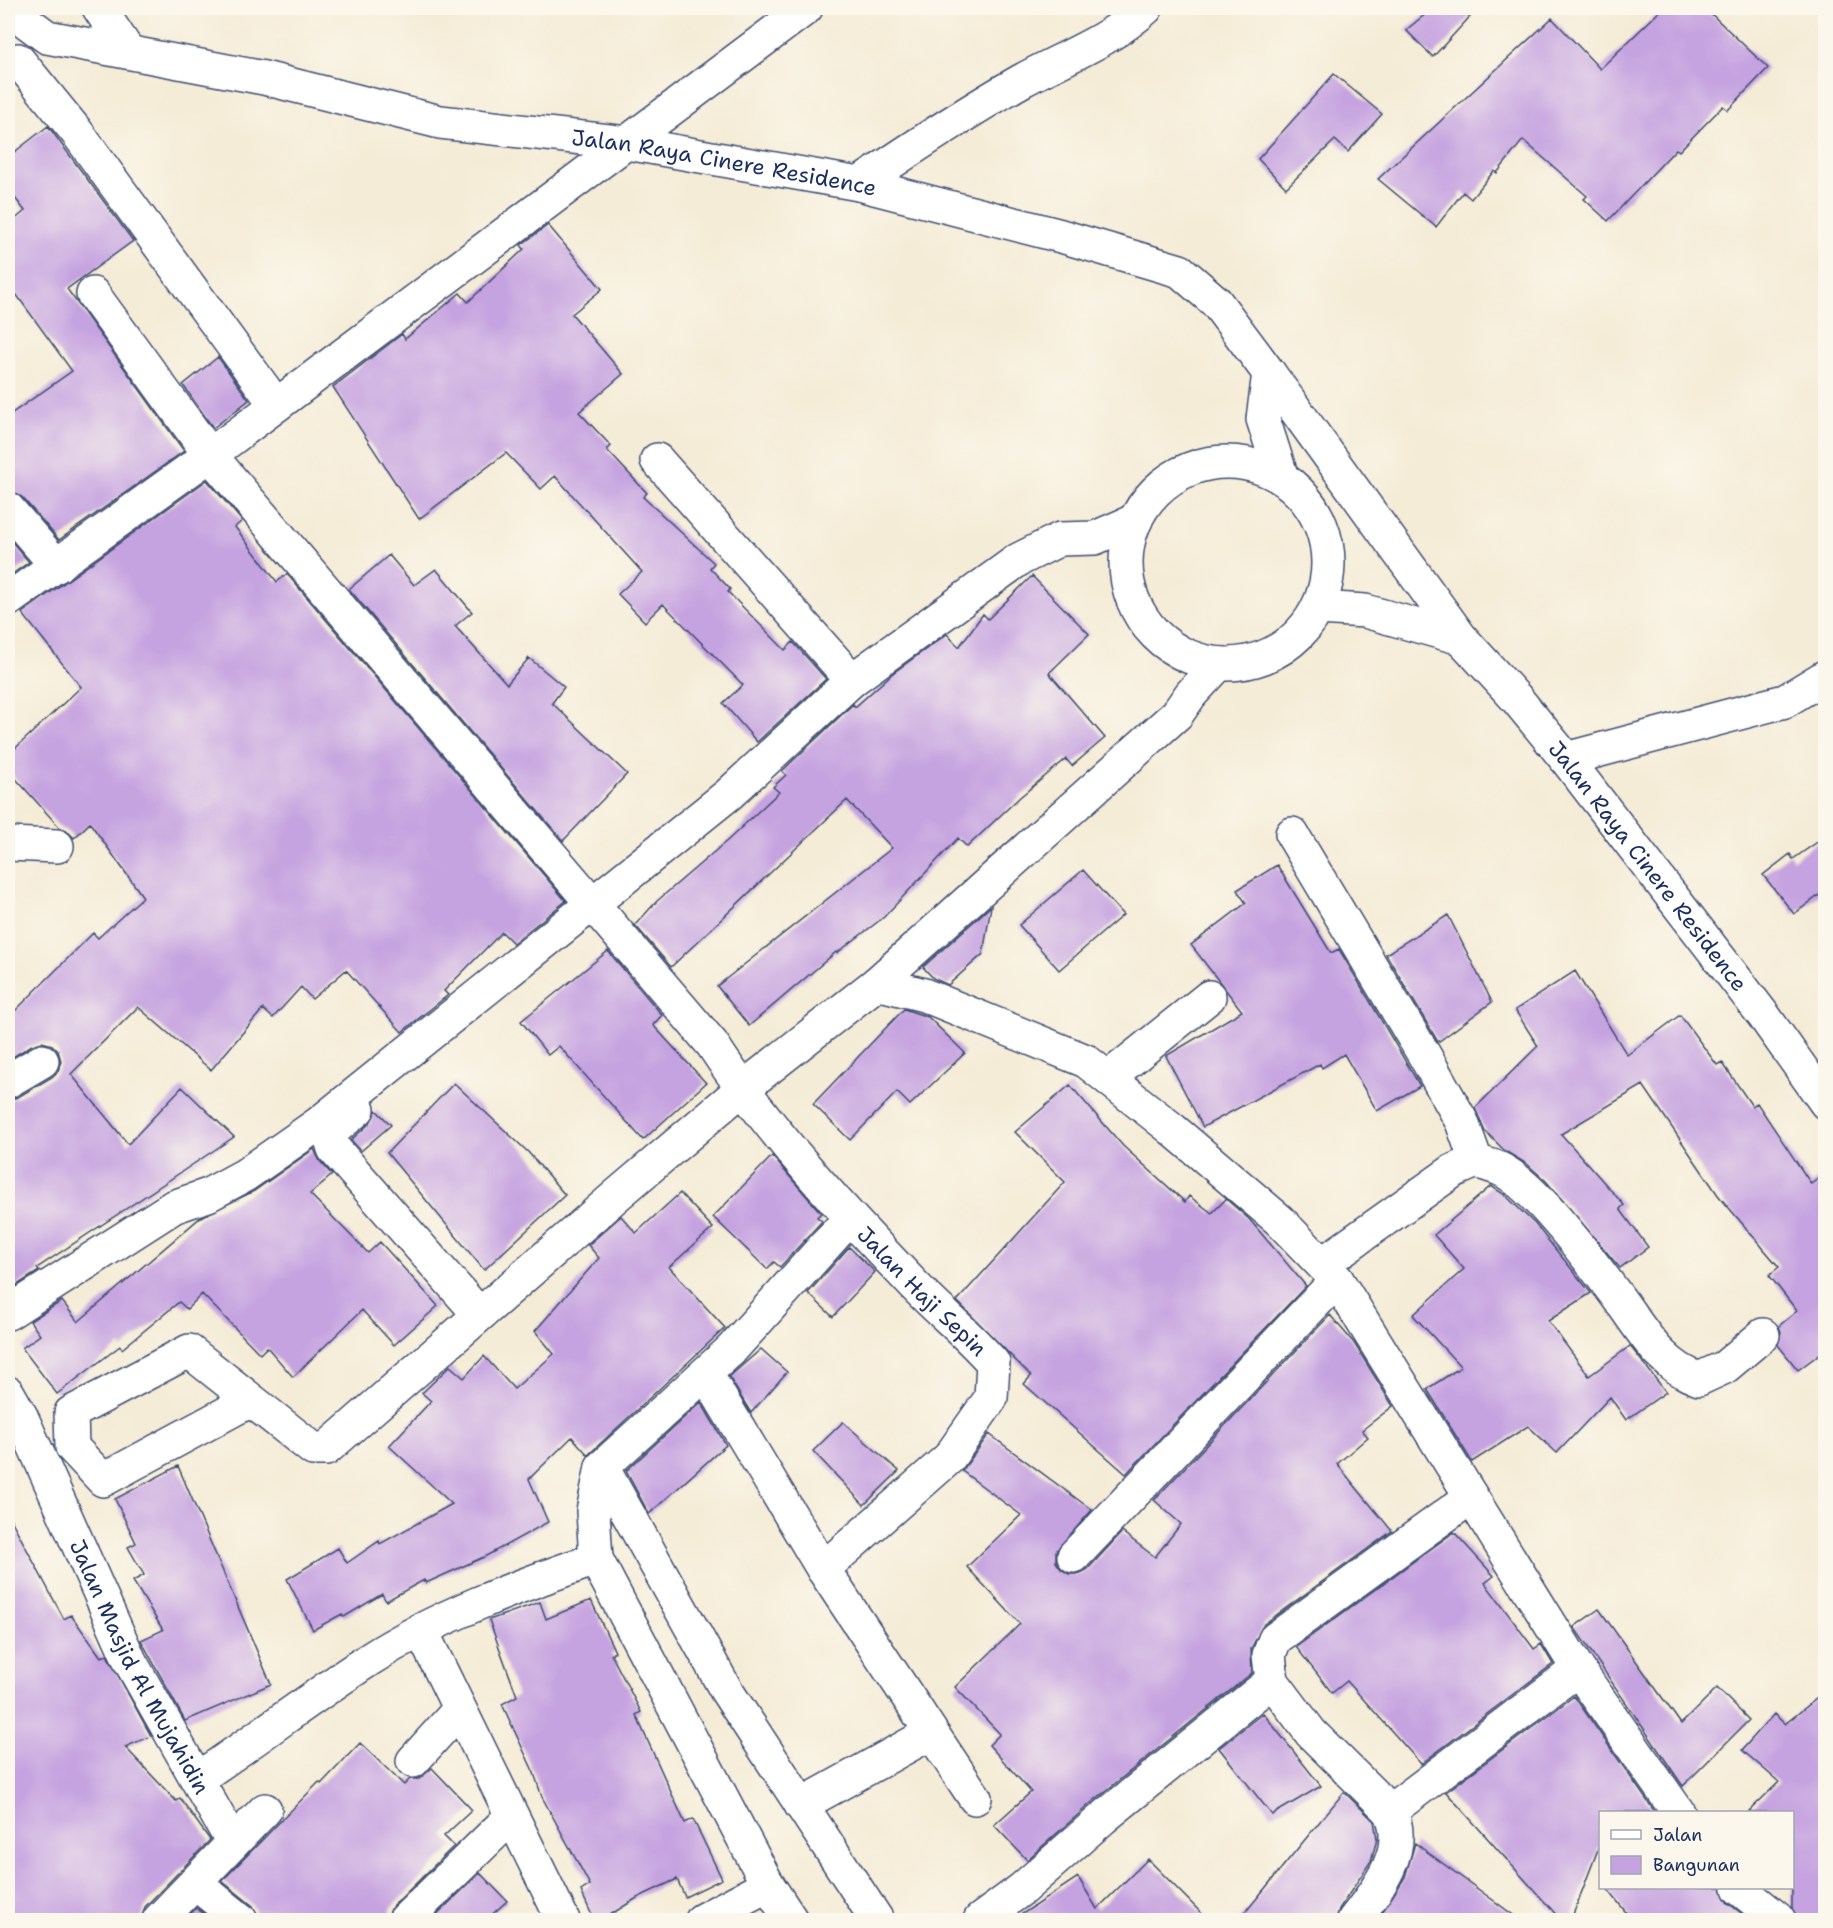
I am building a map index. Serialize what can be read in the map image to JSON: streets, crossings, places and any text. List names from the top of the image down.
{
  "streets": {
    "street": ["Jalan Raya Cinere Residence", "Jalan Haji Sepin", "Jalan Masjid Al Mujahidin"]
  },
  "legend": ["Jalan", "Bangunan"]
}
